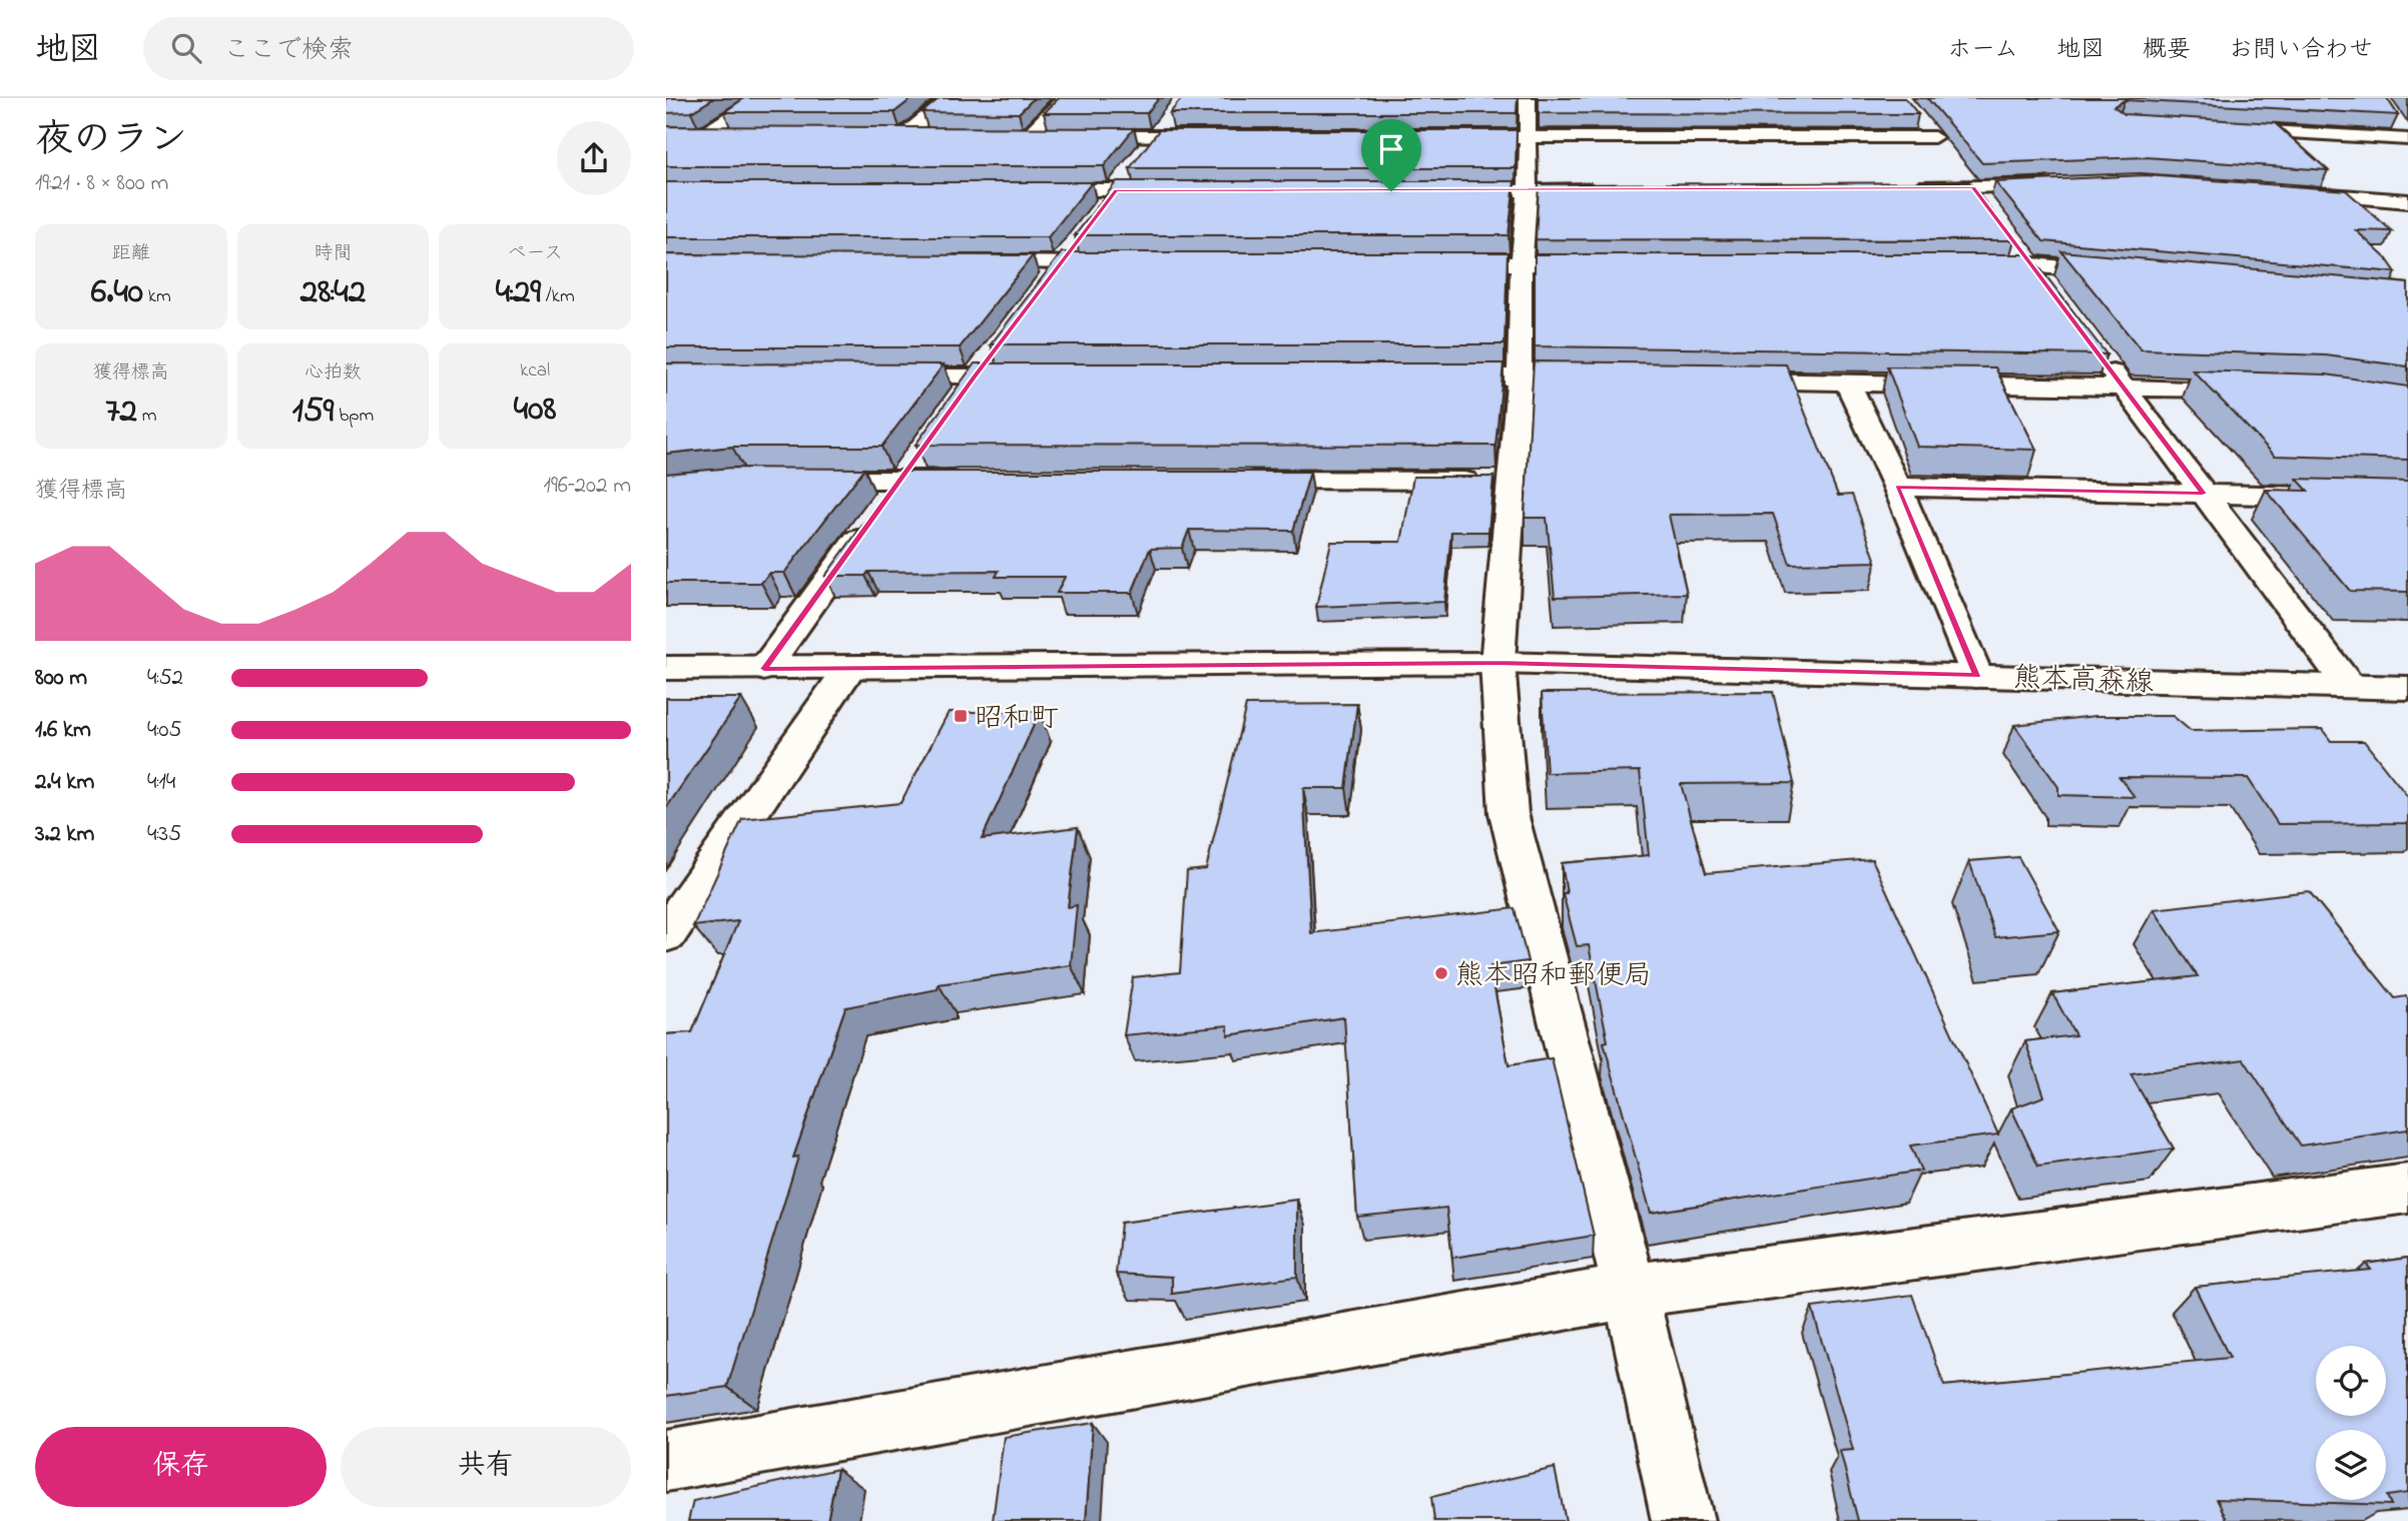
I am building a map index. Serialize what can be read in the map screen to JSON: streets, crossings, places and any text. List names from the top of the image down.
{
  "streets": {
    "street": ["熊本高森線"]
  },
  "places": {
    "transit": ["昭和町"],
    "other": ["熊本昭和郵便局"]
  },
  "page": {
    "header": "地図",
    "search": "ここで検索",
    "nav": [
      "ホーム",
      "地図",
      "概要",
      "お問い合わせ"
    ],
    "heading": ["夜のラン", "19:21 · 8 × 800 m"],
    "stats": [
      ["距離", "6.40 km"],
      ["時間", "28:42"],
      ["ペース", "4:29 /km"],
      ["獲得標高", "72 m"],
      ["心拍数", "159 bpm"],
      ["kcal", "408"]
    ],
    "chart": ["獲得標高", "196–202 m"],
    "list": [
      {
        "name": "800 m",
        "note": "4:52"
      },
      {
        "name": "1.6 km",
        "note": "4:05"
      },
      {
        "name": "2.4 km",
        "note": "4:14"
      },
      {
        "name": "3.2 km",
        "note": "4:35"
      }
    ],
    "buttons": ["保存", "共有"]
  }
}
